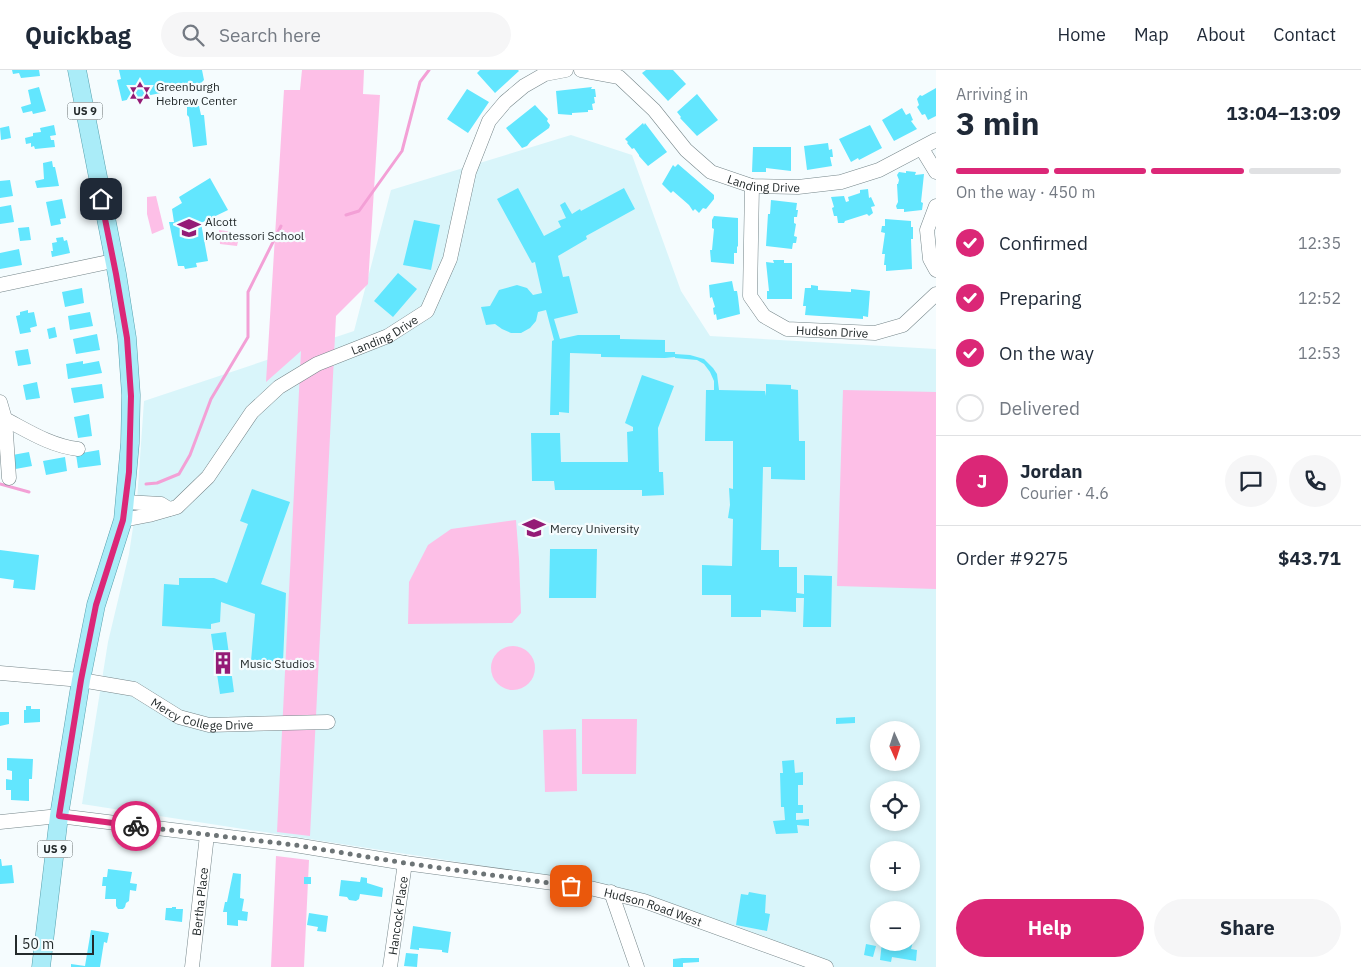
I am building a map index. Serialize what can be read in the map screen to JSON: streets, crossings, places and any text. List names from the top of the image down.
{
  "streets": {
    "main road": ["US 9"],
    "street": [
      "Landing Drive",
      "Hudson Drive",
      "Mercy College Drive",
      "Bertha Place",
      "Hudson Road West",
      "Hancock Place"
    ]
  },
  "crossings": [
    ["US 9", "Landing Drive"],
    ["US 9", "Mercy College Drive"],
    ["US 9", "Hudson Road West"],
    ["Landing Drive", "Hudson Drive"],
    ["Bertha Place", "Hudson Road West"],
    ["Hudson Road West", "Hancock Place"]
  ],
  "places": {
    "synagogue": ["Greenburgh Hebrew Center"],
    "school or university": ["Alcott Montessori School", "Mercy University"],
    "building": ["Music Studios"]
  },
  "scale_bar": "50 m",
  "north": "bottom",
  "page": {
    "header": "Quickbag",
    "search": "Search here",
    "nav": [
      "Home",
      "Map",
      "About",
      "Contact"
    ],
    "heading": ["3 min", "Arriving in", "13:04–13:09"],
    "panel": [
      "Jordan",
      "Courier · 4.6",
      "Order #9275",
      "$43.71"
    ],
    "bar": "On the way · 450 m",
    "list": [
      ["Confirmed", "12:35"],
      ["Preparing", "12:52"],
      ["On the way", "12:53"],
      "Delivered"
    ],
    "round": "J",
    "map_buttons": ["+", "−"],
    "buttons": ["Help", "Share"],
    "scale": "50 m"
  }
}
